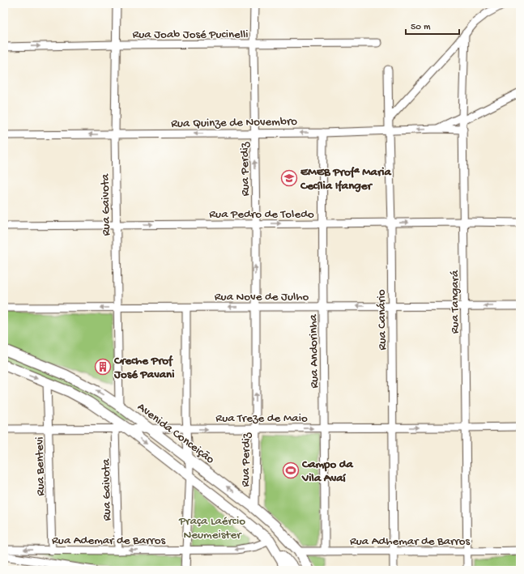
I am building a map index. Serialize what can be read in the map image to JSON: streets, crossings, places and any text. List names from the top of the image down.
{
  "streets": {
    "main road": ["Avenida Conceição"],
    "street": [
      "Rua Joab José Pucinelli",
      "Rua Quinze de Novembro",
      "Rua Perdiz",
      "Rua Gaivota",
      "Rua Pedro de Toledo",
      "Rua Nove de Julho",
      "Rua Tangará",
      "Rua Canário",
      "Rua Andorinha",
      "Rua Treze de Maio",
      "Rua Bentevi",
      "Rua Ademar de Barros",
      "Rua Adhemar de Barros"
    ]
  },
  "crossings": [
    ["Rua Joab José Pucinelli", "Rua Perdiz"],
    ["Rua Joab José Pucinelli", "Rua Gaivota"],
    ["Rua Quinze de Novembro", "Rua Perdiz"],
    ["Rua Quinze de Novembro", "Rua Gaivota"],
    ["Rua Quinze de Novembro", "Rua Tangará"],
    ["Rua Quinze de Novembro", "Rua Canário"],
    ["Rua Quinze de Novembro", "Rua Andorinha"],
    ["Rua Perdiz", "Rua Pedro de Toledo"],
    ["Rua Perdiz", "Rua Nove de Julho"],
    ["Rua Perdiz", "Rua Treze de Maio"],
    ["Rua Perdiz", "Avenida Conceição"],
    ["Rua Gaivota", "Rua Pedro de Toledo"],
    ["Rua Gaivota", "Rua Nove de Julho"],
    ["Rua Gaivota", "Rua Treze de Maio"],
    ["Rua Gaivota", "Avenida Conceição"],
    ["Rua Gaivota", "Rua Ademar de Barros"],
    ["Rua Pedro de Toledo", "Rua Tangará"],
    ["Rua Pedro de Toledo", "Rua Canário"],
    ["Rua Pedro de Toledo", "Rua Andorinha"],
    ["Rua Nove de Julho", "Rua Tangará"],
    ["Rua Nove de Julho", "Rua Canário"],
    ["Rua Nove de Julho", "Rua Andorinha"],
    ["Rua Tangará", "Rua Treze de Maio"],
    ["Rua Tangará", "Rua Adhemar de Barros"],
    ["Rua Canário", "Rua Treze de Maio"],
    ["Rua Canário", "Rua Adhemar de Barros"],
    ["Rua Andorinha", "Rua Treze de Maio"],
    ["Rua Andorinha", "Rua Adhemar de Barros"],
    ["Rua Treze de Maio", "Avenida Conceição"],
    ["Rua Treze de Maio", "Rua Bentevi"],
    ["Avenida Conceição", "Rua Adhemar de Barros"],
    ["Rua Bentevi", "Rua Ademar de Barros"]
  ],
  "one_way": [
    "Rua Quinze de Novembro",
    "Rua Perdiz",
    "Rua Pedro de Toledo",
    "Rua Nove de Julho",
    "Rua Treze de Maio",
    "Rua Ademar de Barros"
  ],
  "parks": ["Praça Laércio Neumeister"],
  "places": {
    "school or university": ["EMEB Profª Maria Cecília Ifanger"],
    "building": ["Creche Prof José Pavani"],
    "sports": ["Campo da Vila Avaí"]
  },
  "scale_bar": "50 m"
}
